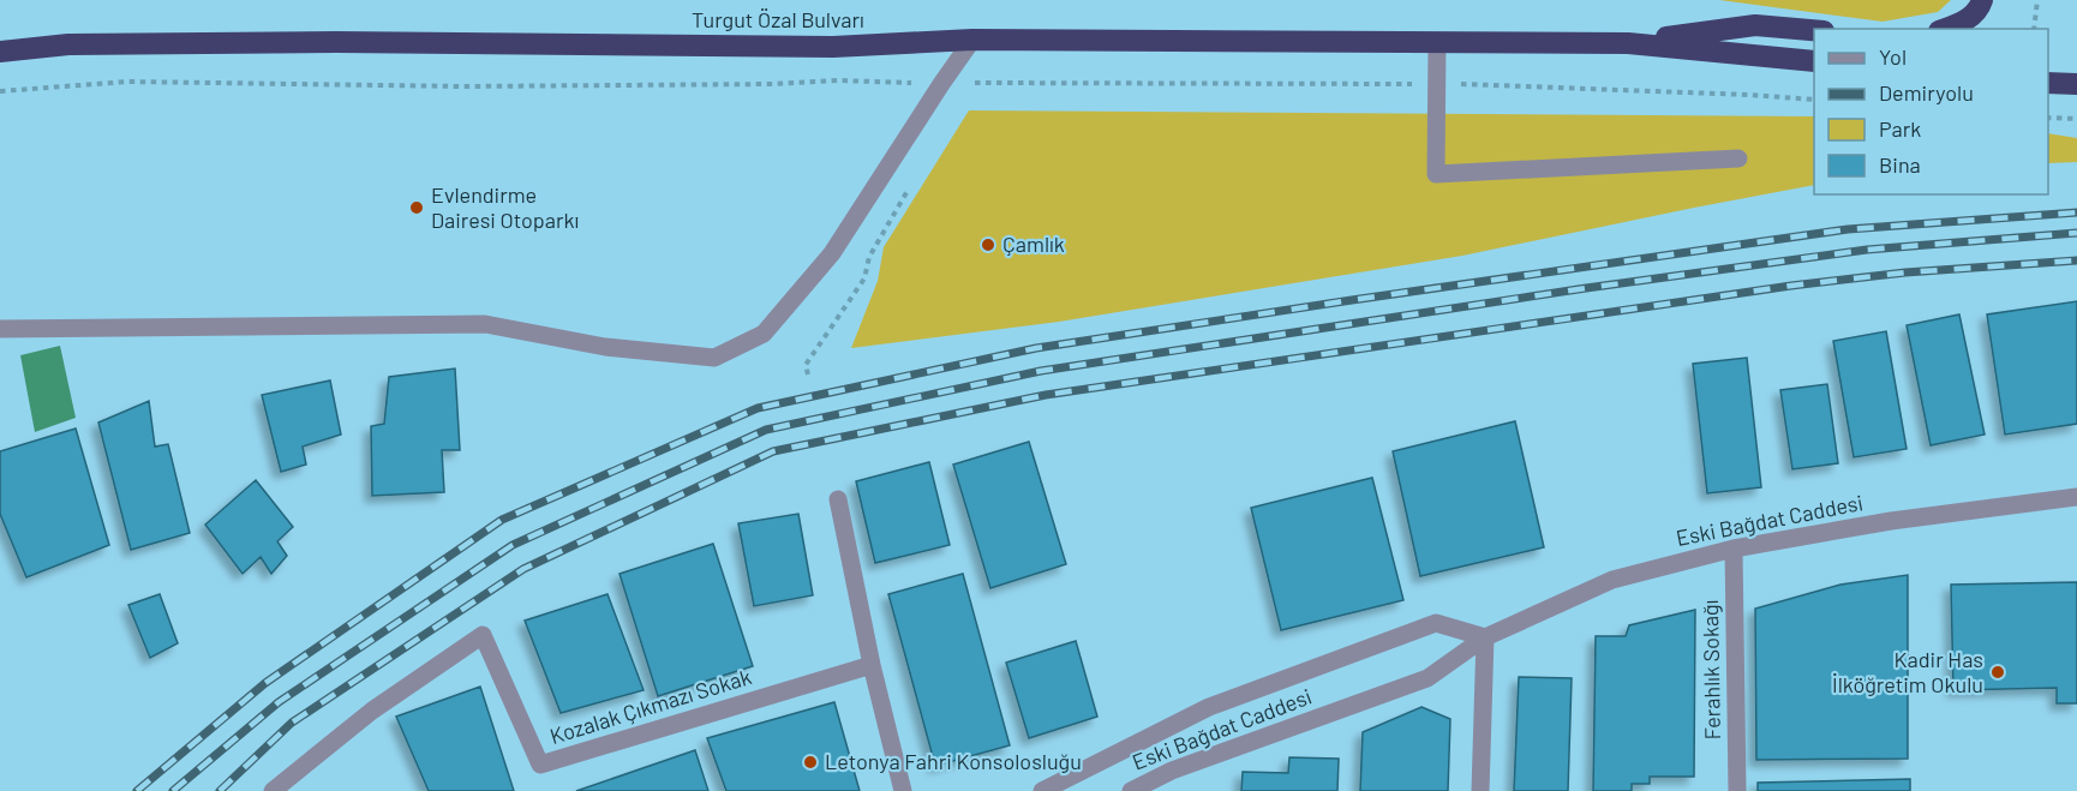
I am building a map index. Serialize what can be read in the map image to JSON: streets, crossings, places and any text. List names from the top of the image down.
{
  "streets": {
    "highway": ["Turgut Özal Bulvarı"],
    "street": ["Eski Bağdat Caddesi", "Ferahlık Sokağı", "Kozalak Çıkmazı Sokak"]
  },
  "crossings": [
    ["Eski Bağdat Caddesi", "Ferahlık Sokağı"]
  ],
  "places": [
    "Evlendirme Dairesi Otoparkı",
    "Çamlık",
    "Kadir Has İlköğretim Okulu",
    "Letonya Fahri Konsolosluğu"
  ],
  "legend": [
    "Yol",
    "Demiryolu",
    "Park",
    "Bina"
  ]
}
